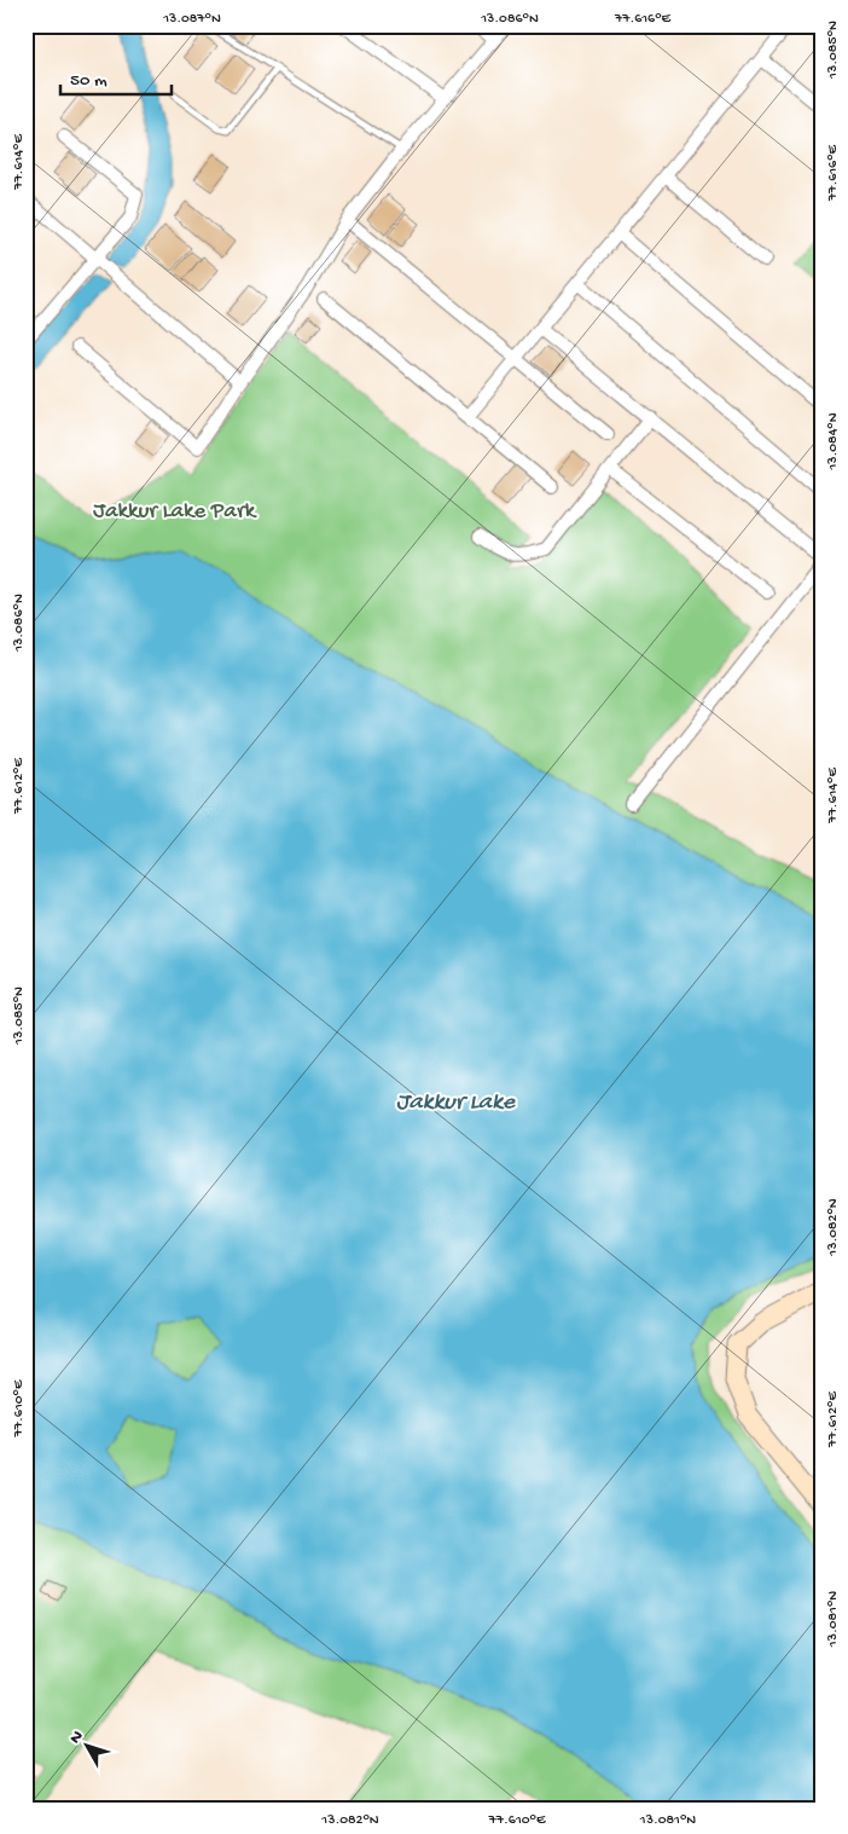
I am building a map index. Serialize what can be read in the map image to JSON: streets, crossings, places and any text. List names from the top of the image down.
{
  "water": ["Jakkur Lake"],
  "parks": ["Jakkur Lake Park"],
  "scale_bar": "50 m",
  "north": "top left",
  "coordinates": [
    "13.087°N",
    "13.086°N",
    "77.616°E",
    "13.085°N",
    "77.614°E",
    "13.084°N",
    "77.612°E",
    "13.082°N",
    "77.610°E",
    "13.081°N"
  ]
}
